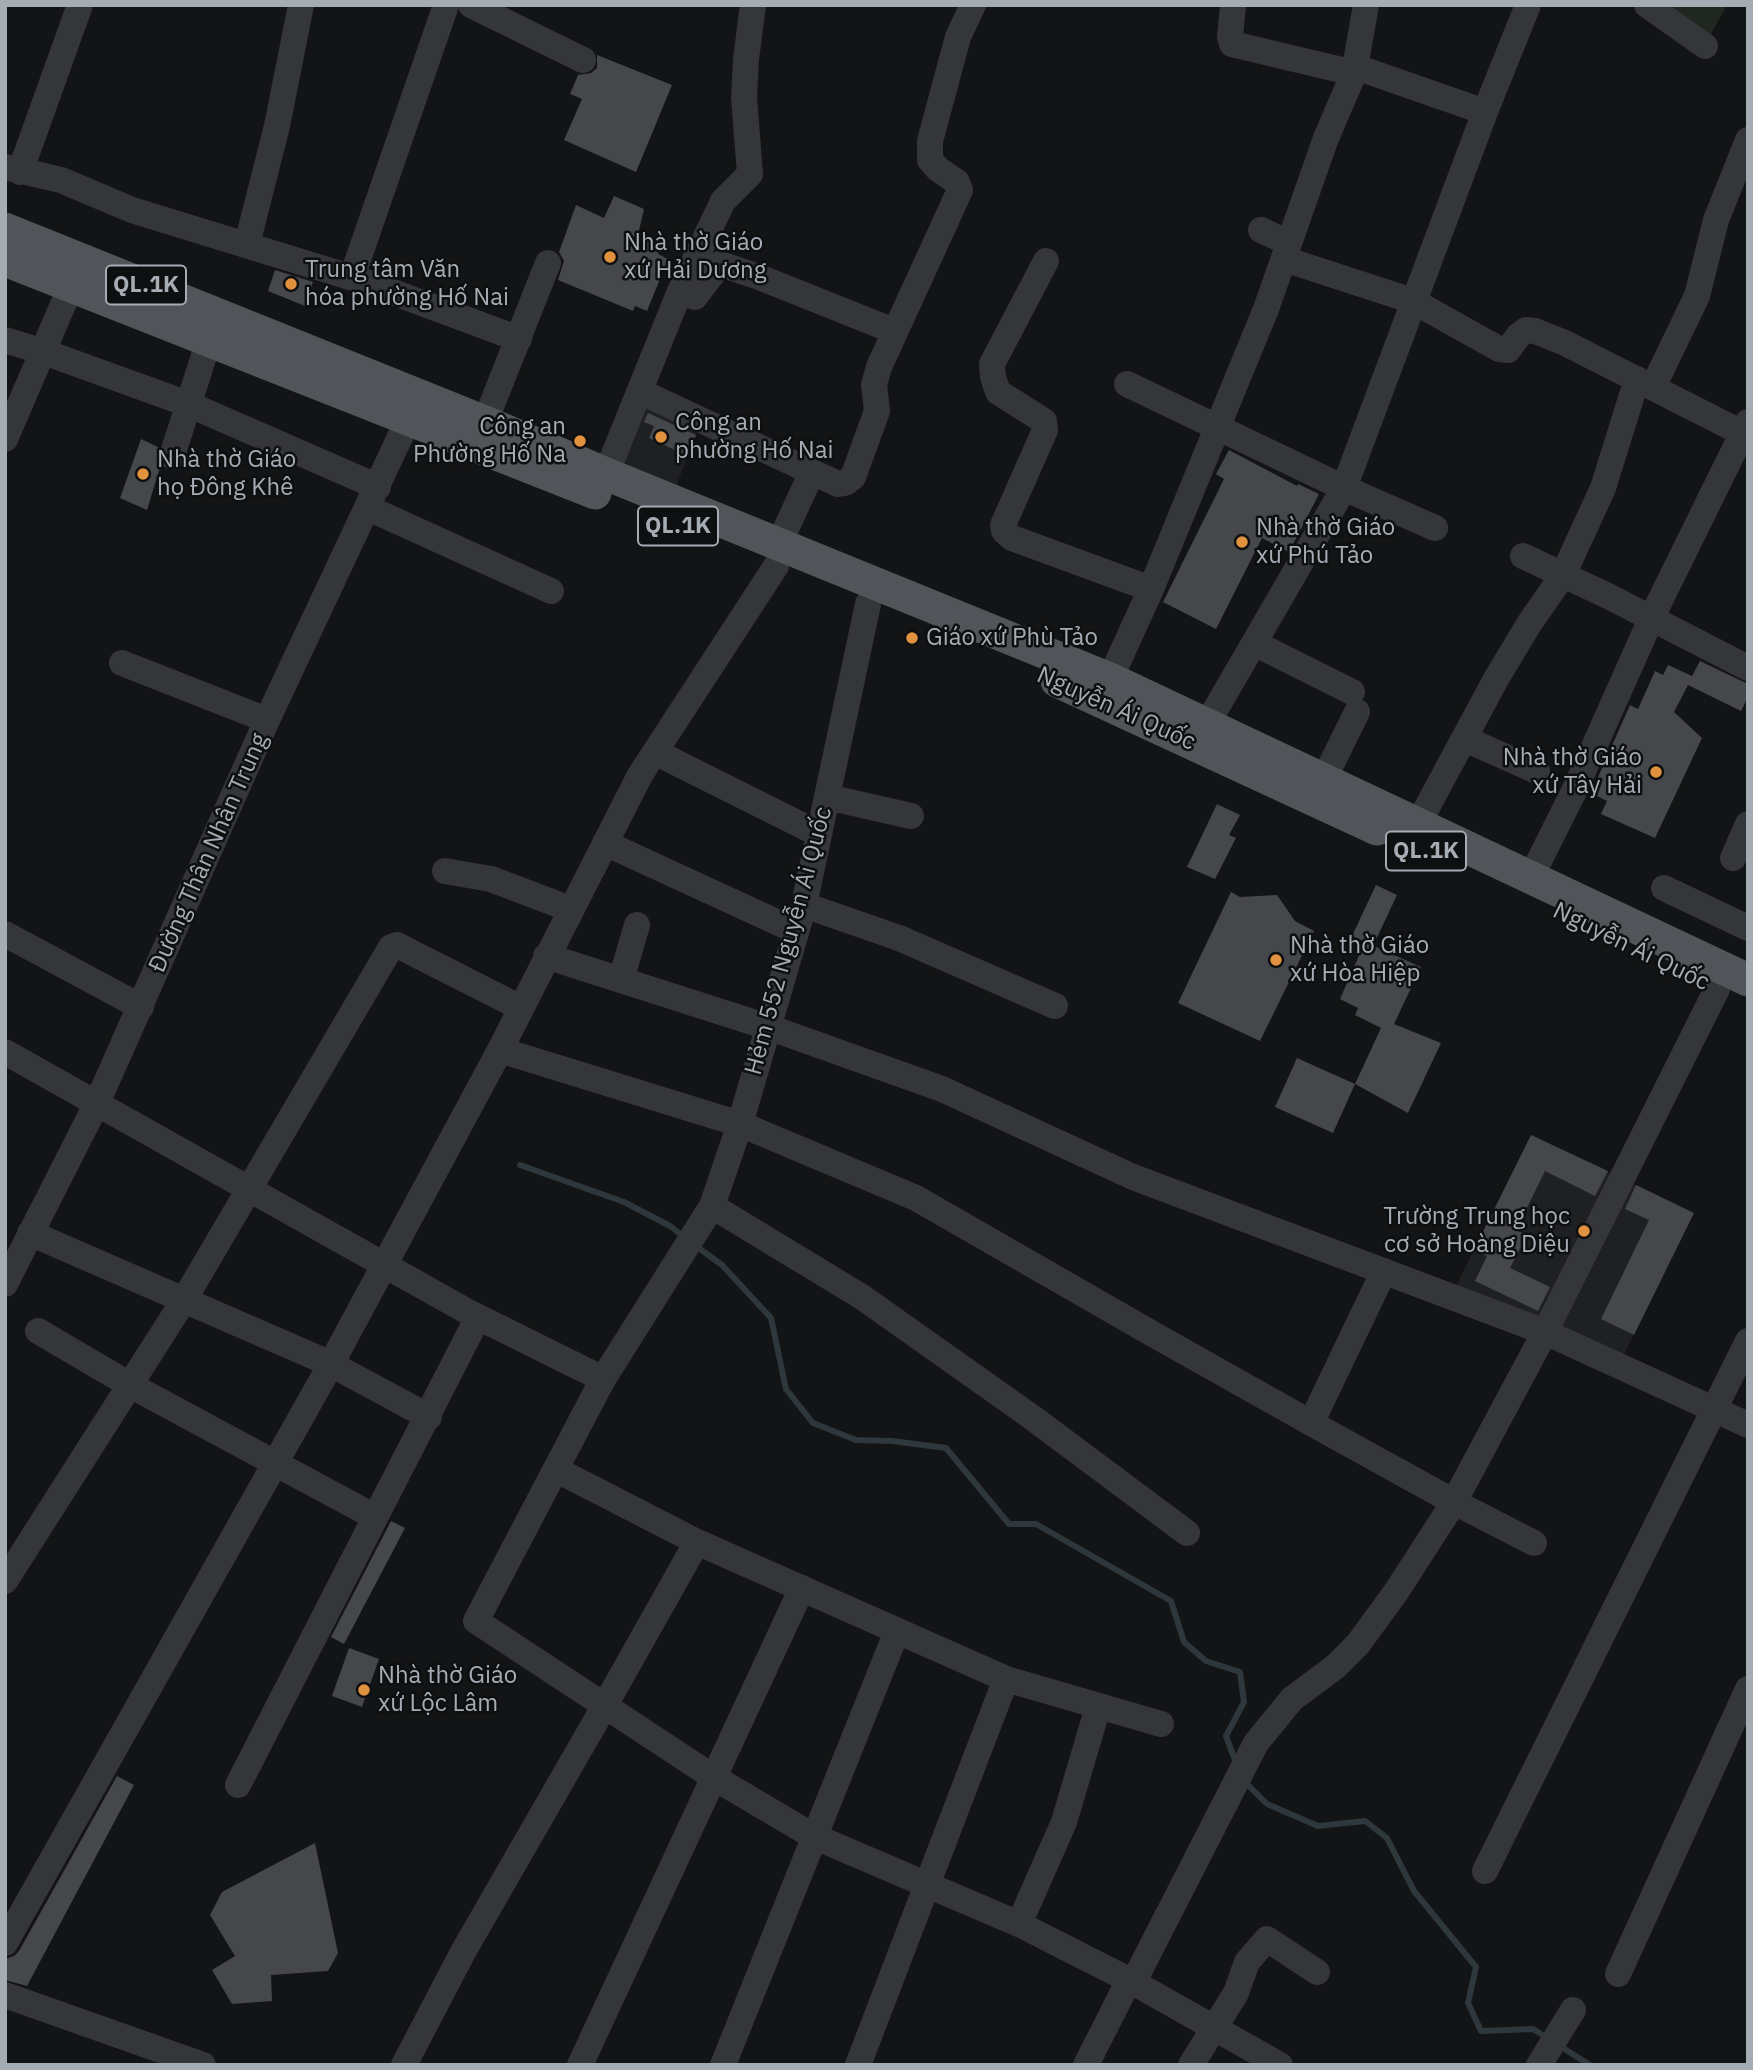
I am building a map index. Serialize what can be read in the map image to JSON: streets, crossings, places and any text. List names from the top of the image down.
{
  "streets": {
    "main road": ["QL.1K", "Nguyễn Ái Quốc"],
    "street": ["Đường Thân Nhân Trung", "Hẻm 552 Nguyễn Ái Quốc"]
  },
  "crossings": [
    ["QL.1K", "Nguyễn Ái Quốc"],
    ["Nguyễn Ái Quốc", "Đường Thân Nhân Trung"],
    ["Nguyễn Ái Quốc", "Hẻm 552 Nguyễn Ái Quốc"]
  ],
  "places": [
    "Nhà thờ Giáo xứ Hải Dương",
    "Trung tâm Văn hóa phường Hố Nai",
    "Công an phường Hố Nai",
    "Công an Phường Hố Na",
    "Nhà thờ Giáo họ Đông Khê",
    "Nhà thờ Giáo xứ Phú Tảo",
    "Giáo xứ Phù Tảo",
    "Nhà thờ Giáo xứ Tây Hải",
    "Nhà thờ Giáo xứ Hòa Hiệp",
    "Trường Trung học cơ sở Hoàng Diệu",
    "Nhà thờ Giáo xứ Lộc Lâm"
  ]
}
